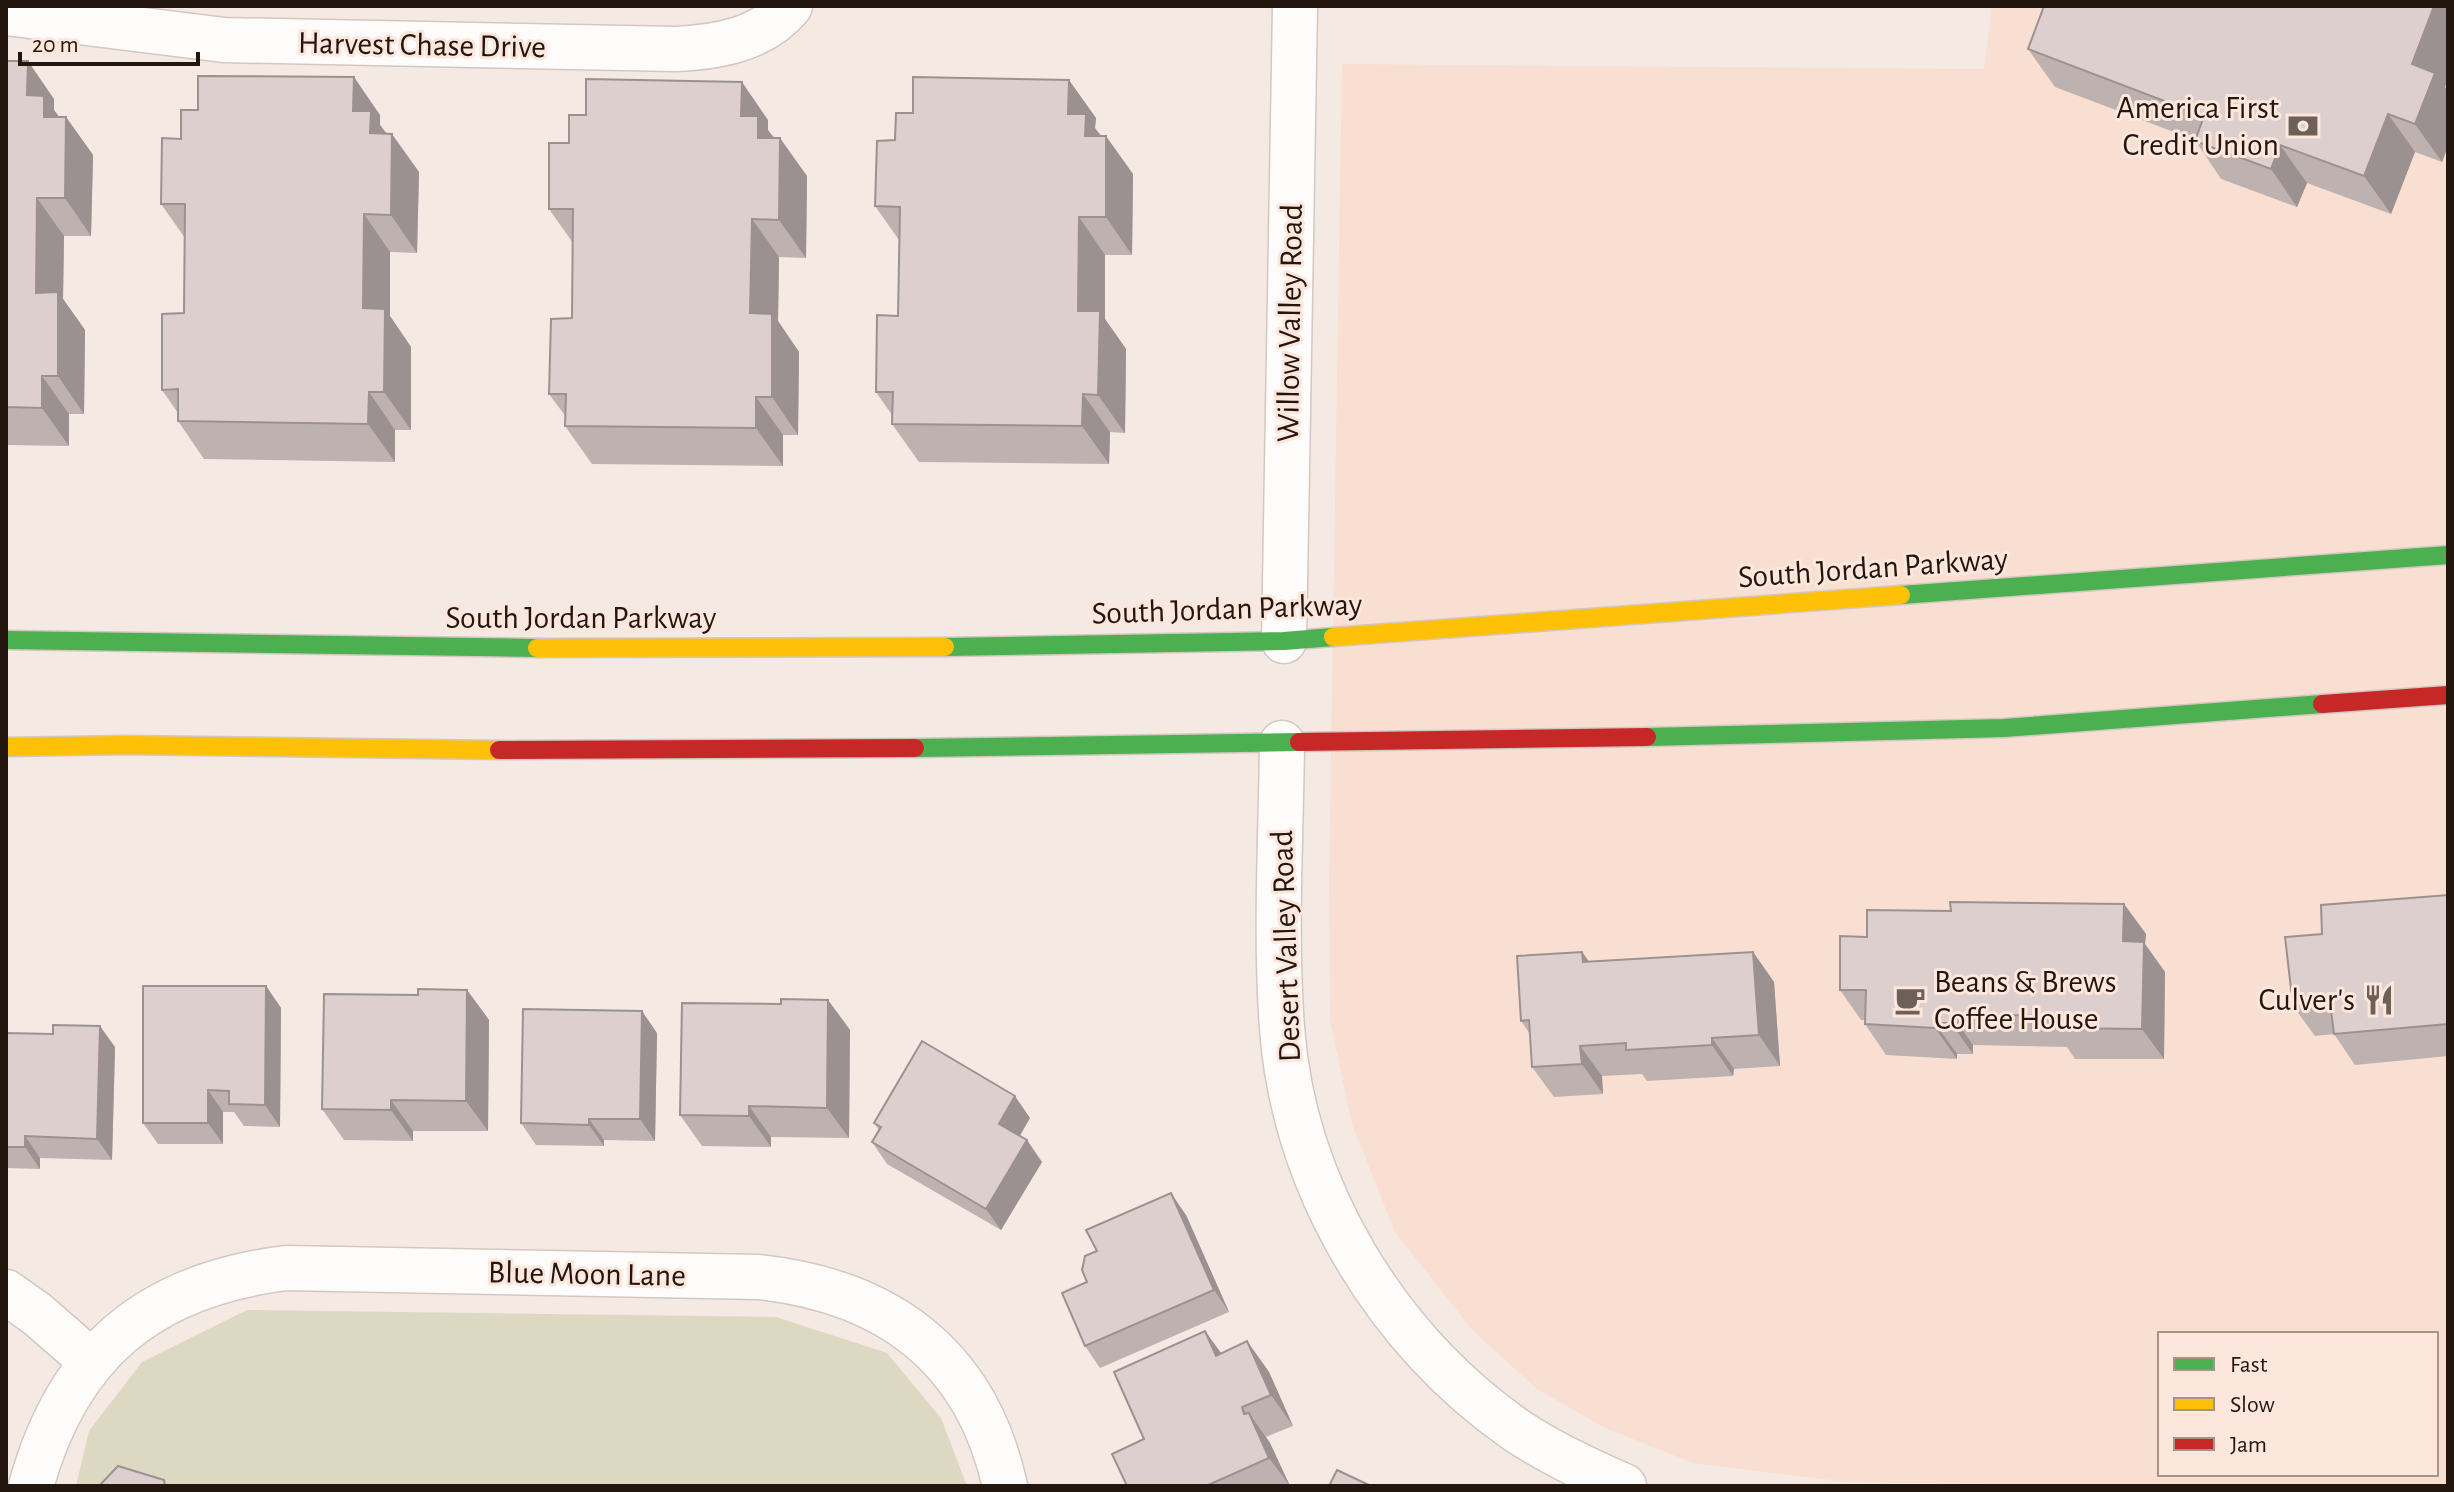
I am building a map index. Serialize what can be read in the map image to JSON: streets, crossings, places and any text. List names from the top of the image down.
{
  "streets": {
    "main road": ["South Jordan Parkway"],
    "street": [
      "Harvest Chase Drive",
      "Willow Valley Road",
      "Desert Valley Road",
      "Blue Moon Lane"
    ]
  },
  "crossings": [
    ["Willow Valley Road", "South Jordan Parkway"]
  ],
  "places": {
    "bank": ["America First Credit Union"],
    "cafe": ["Beans & Brews Coffee House"],
    "restaurant": ["Culver's"]
  },
  "legend": ["Fast", "Slow", "Jam"],
  "scale_bar": "20 m"
}
